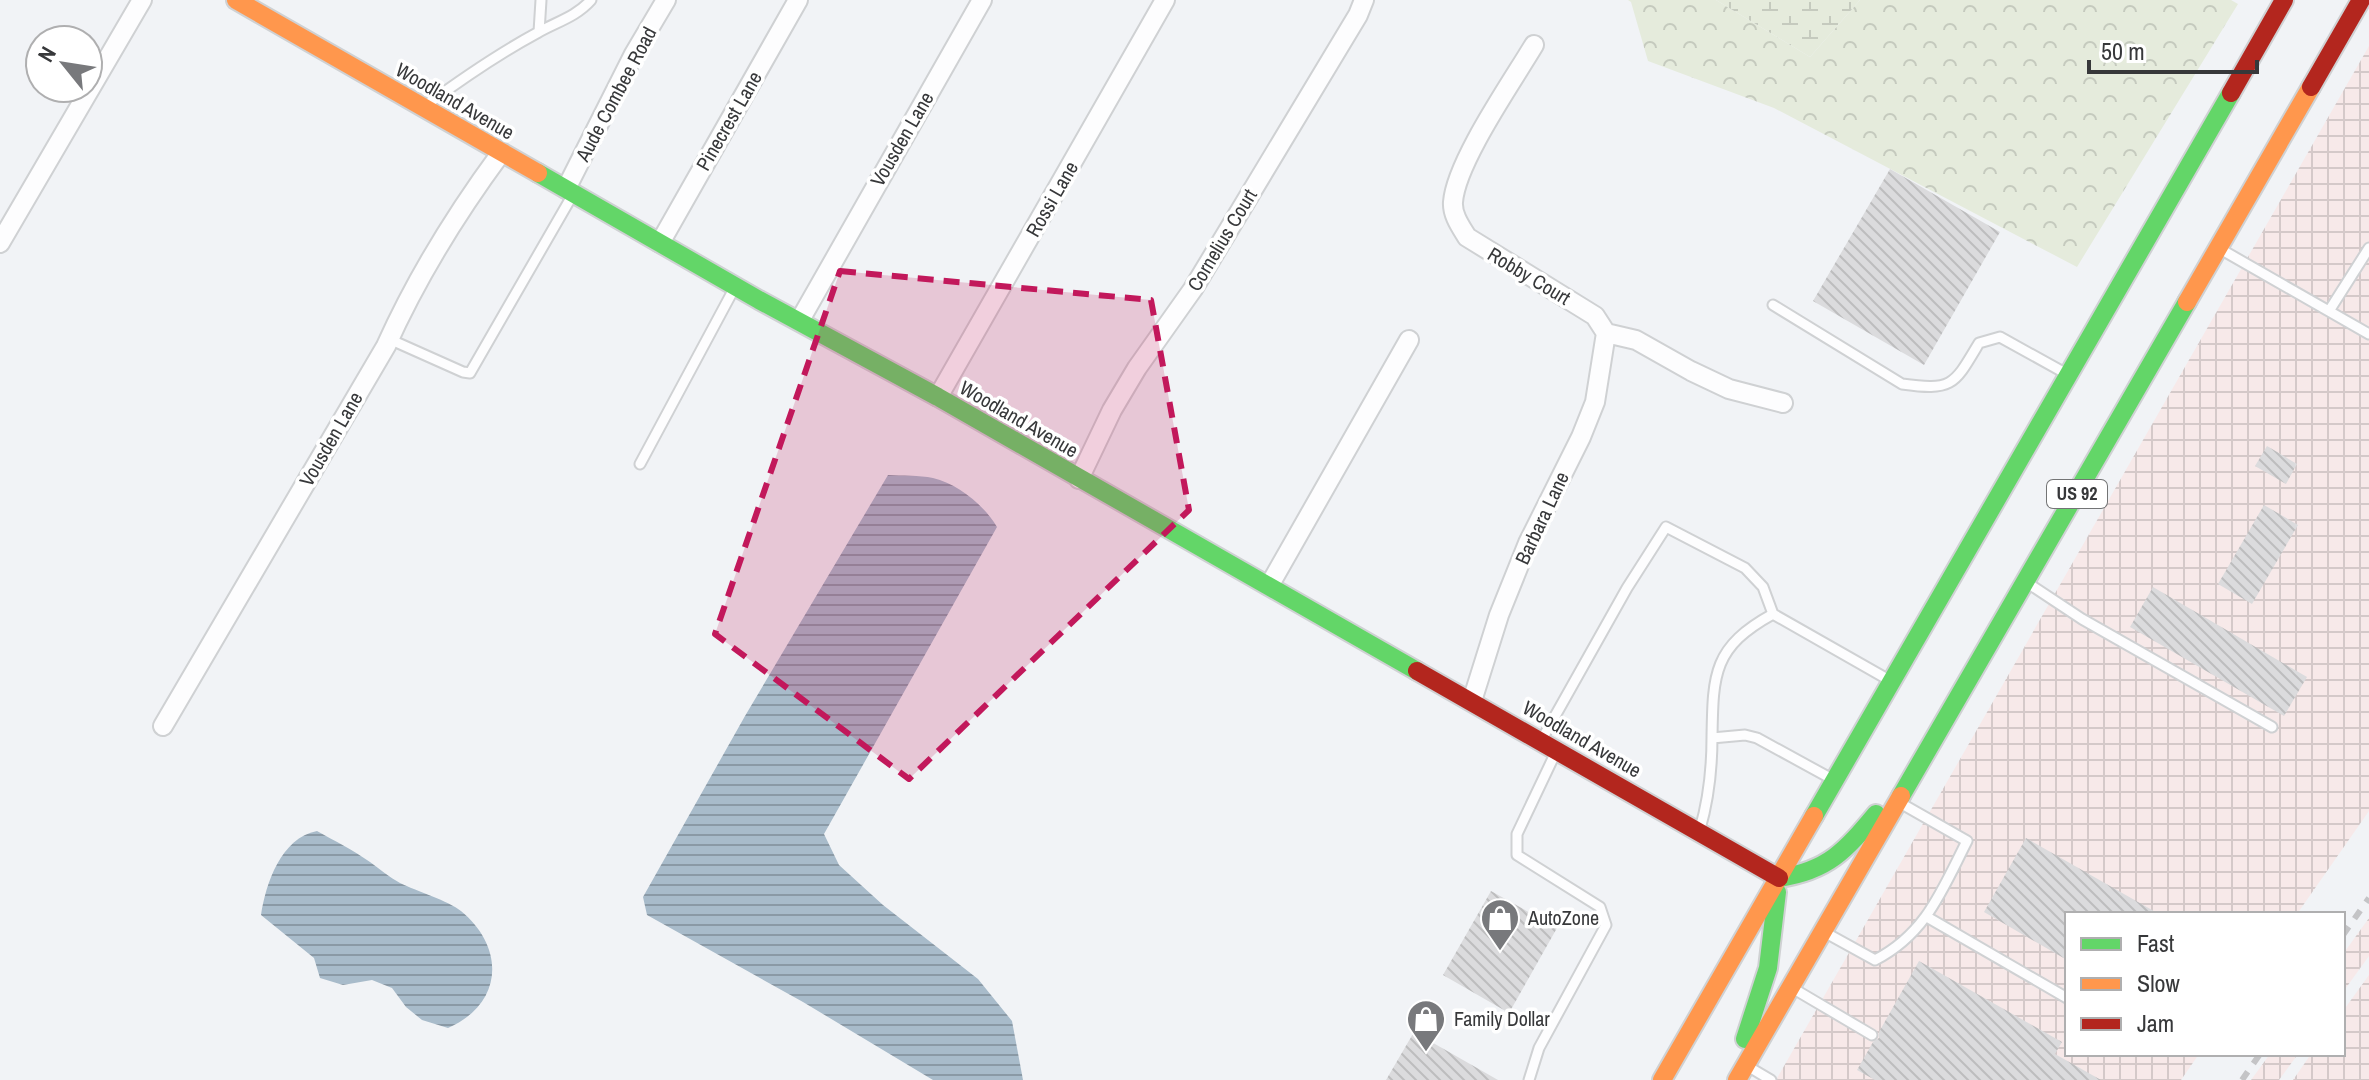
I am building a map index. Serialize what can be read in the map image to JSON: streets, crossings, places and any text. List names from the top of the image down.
{
  "streets": {
    "main road": ["Woodland Avenue", "US 92"],
    "street": [
      "Aude Combee Road",
      "Pinecrest Lane",
      "Vousden Lane",
      "Rossi Lane",
      "Cornelius Court",
      "Robby Court",
      "Barbara Lane"
    ]
  },
  "crossings": [
    ["Aude Combee Road", "Woodland Avenue"],
    ["Woodland Avenue", "Pinecrest Lane"],
    ["Woodland Avenue", "Vousden Lane"],
    ["Woodland Avenue", "Rossi Lane"],
    ["Woodland Avenue", "Cornelius Court"],
    ["Woodland Avenue", "Barbara Lane"],
    ["Robby Court", "Barbara Lane"]
  ],
  "places": {
    "shop": ["AutoZone", "Family Dollar"]
  },
  "legend": ["Fast", "Slow", "Jam"],
  "scale_bar": "50 m",
  "north": "top left"
}
